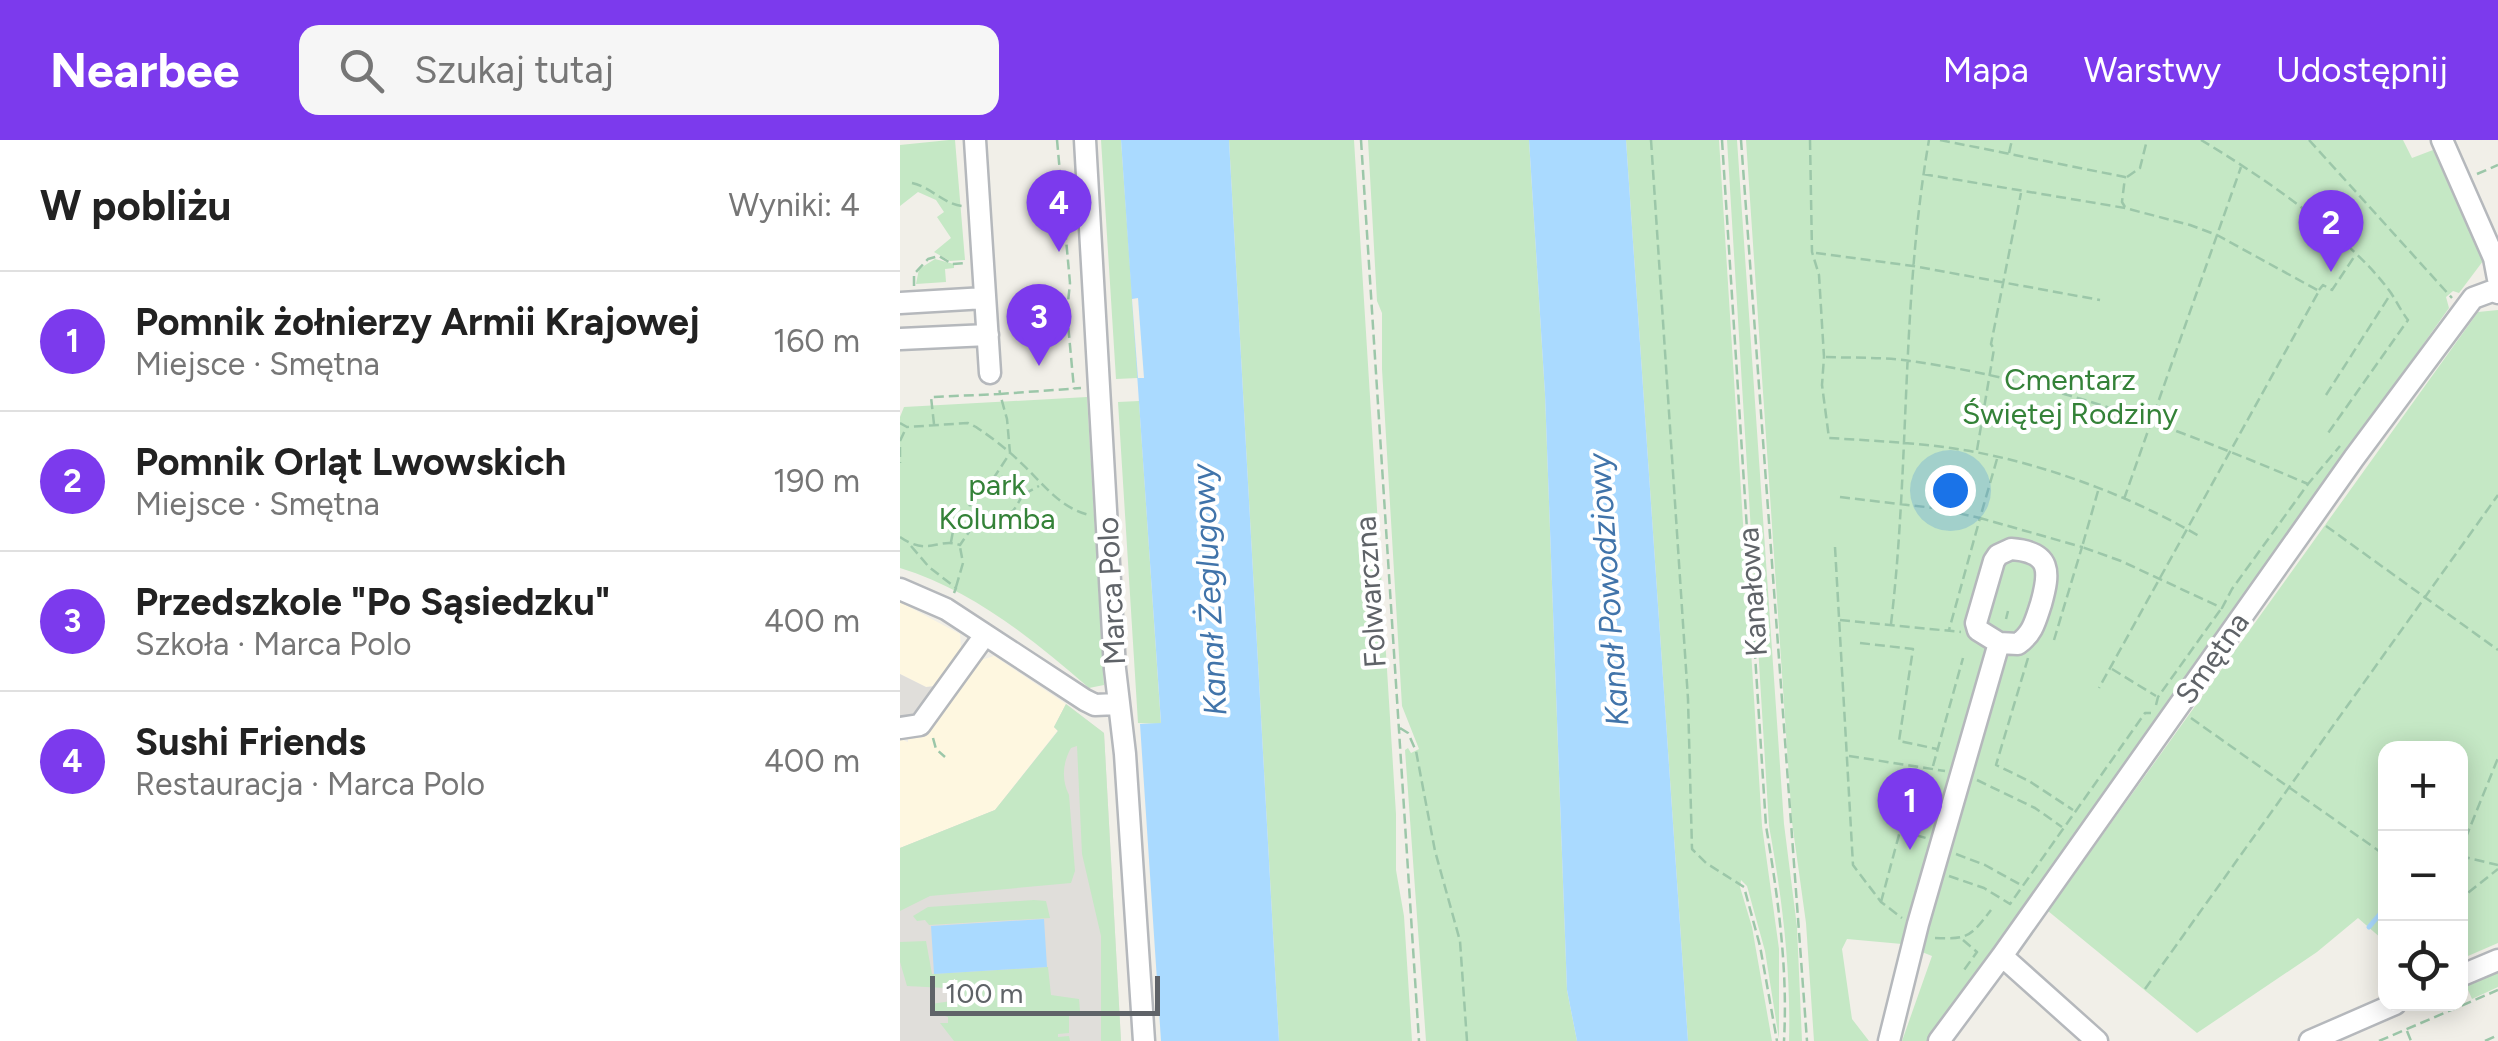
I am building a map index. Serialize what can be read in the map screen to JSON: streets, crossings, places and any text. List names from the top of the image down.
{
  "streets": {
    "street": ["Marca Polo", "Smętna"],
    "path": ["Folwarczna", "Kanałowa"]
  },
  "water": ["Kanał Żeglugowy", "Kanał Powodziowy"],
  "parks": ["Cmentarz Świętej Rodziny", "park Kolumba"],
  "scale_bar": "100 m",
  "page": {
    "header": "Nearbee",
    "search": "Szukaj tutaj",
    "nav": ["Mapa", "Warstwy", "Udostępnij"],
    "heading": ["W pobliżu", "Wyniki: 4"],
    "pins": [
      "4",
      "2",
      "3",
      "1"
    ],
    "list": [
      {
        "mark": "1",
        "name": "Pomnik żołnierzy Armii Krajowej",
        "note": "Miejsce · Smętna",
        "value": "160 m"
      },
      {
        "mark": "2",
        "name": "Pomnik Orląt Lwowskich",
        "note": "Miejsce · Smętna",
        "value": "190 m"
      },
      {
        "mark": "3",
        "name": "Przedszkole \"Po Sąsiedzku\"",
        "note": "Szkoła · Marca Polo",
        "value": "400 m"
      },
      {
        "mark": "4",
        "name": "Sushi Friends",
        "note": "Restauracja · Marca Polo",
        "value": "400 m"
      }
    ],
    "map_buttons": ["+", "−"],
    "scale": "100 m"
  }
}
